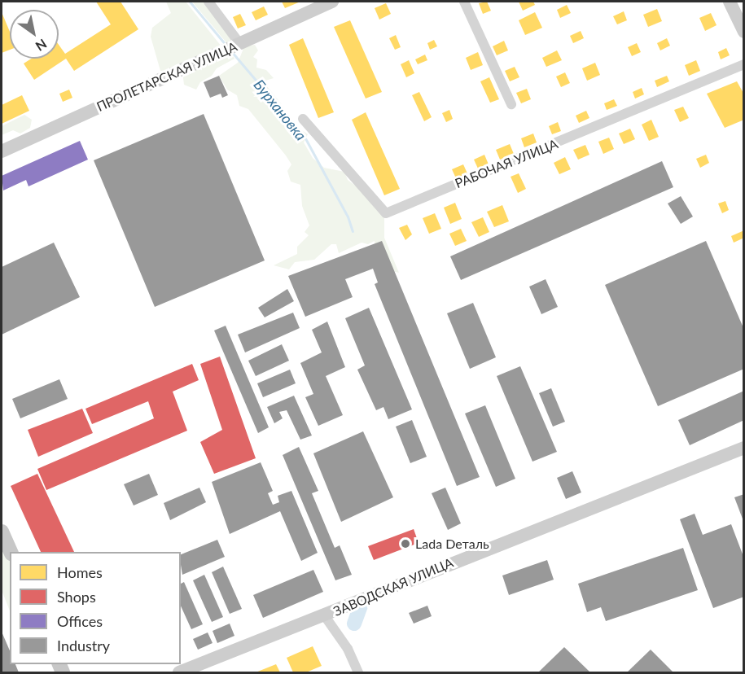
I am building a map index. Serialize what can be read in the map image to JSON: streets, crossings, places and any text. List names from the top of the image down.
{
  "streets": {
    "street": ["ПРОЛЕТАРСКАЯ УЛИЦА", "РАБОЧАЯ УЛИЦА", "ЗАВОДСКАЯ УЛИЦА"]
  },
  "water": ["Бурхановка"],
  "places": ["Lada Dеталь"],
  "legend": [
    "Homes",
    "Shops",
    "Offices",
    "Industry"
  ],
  "north": "bottom right"
}
